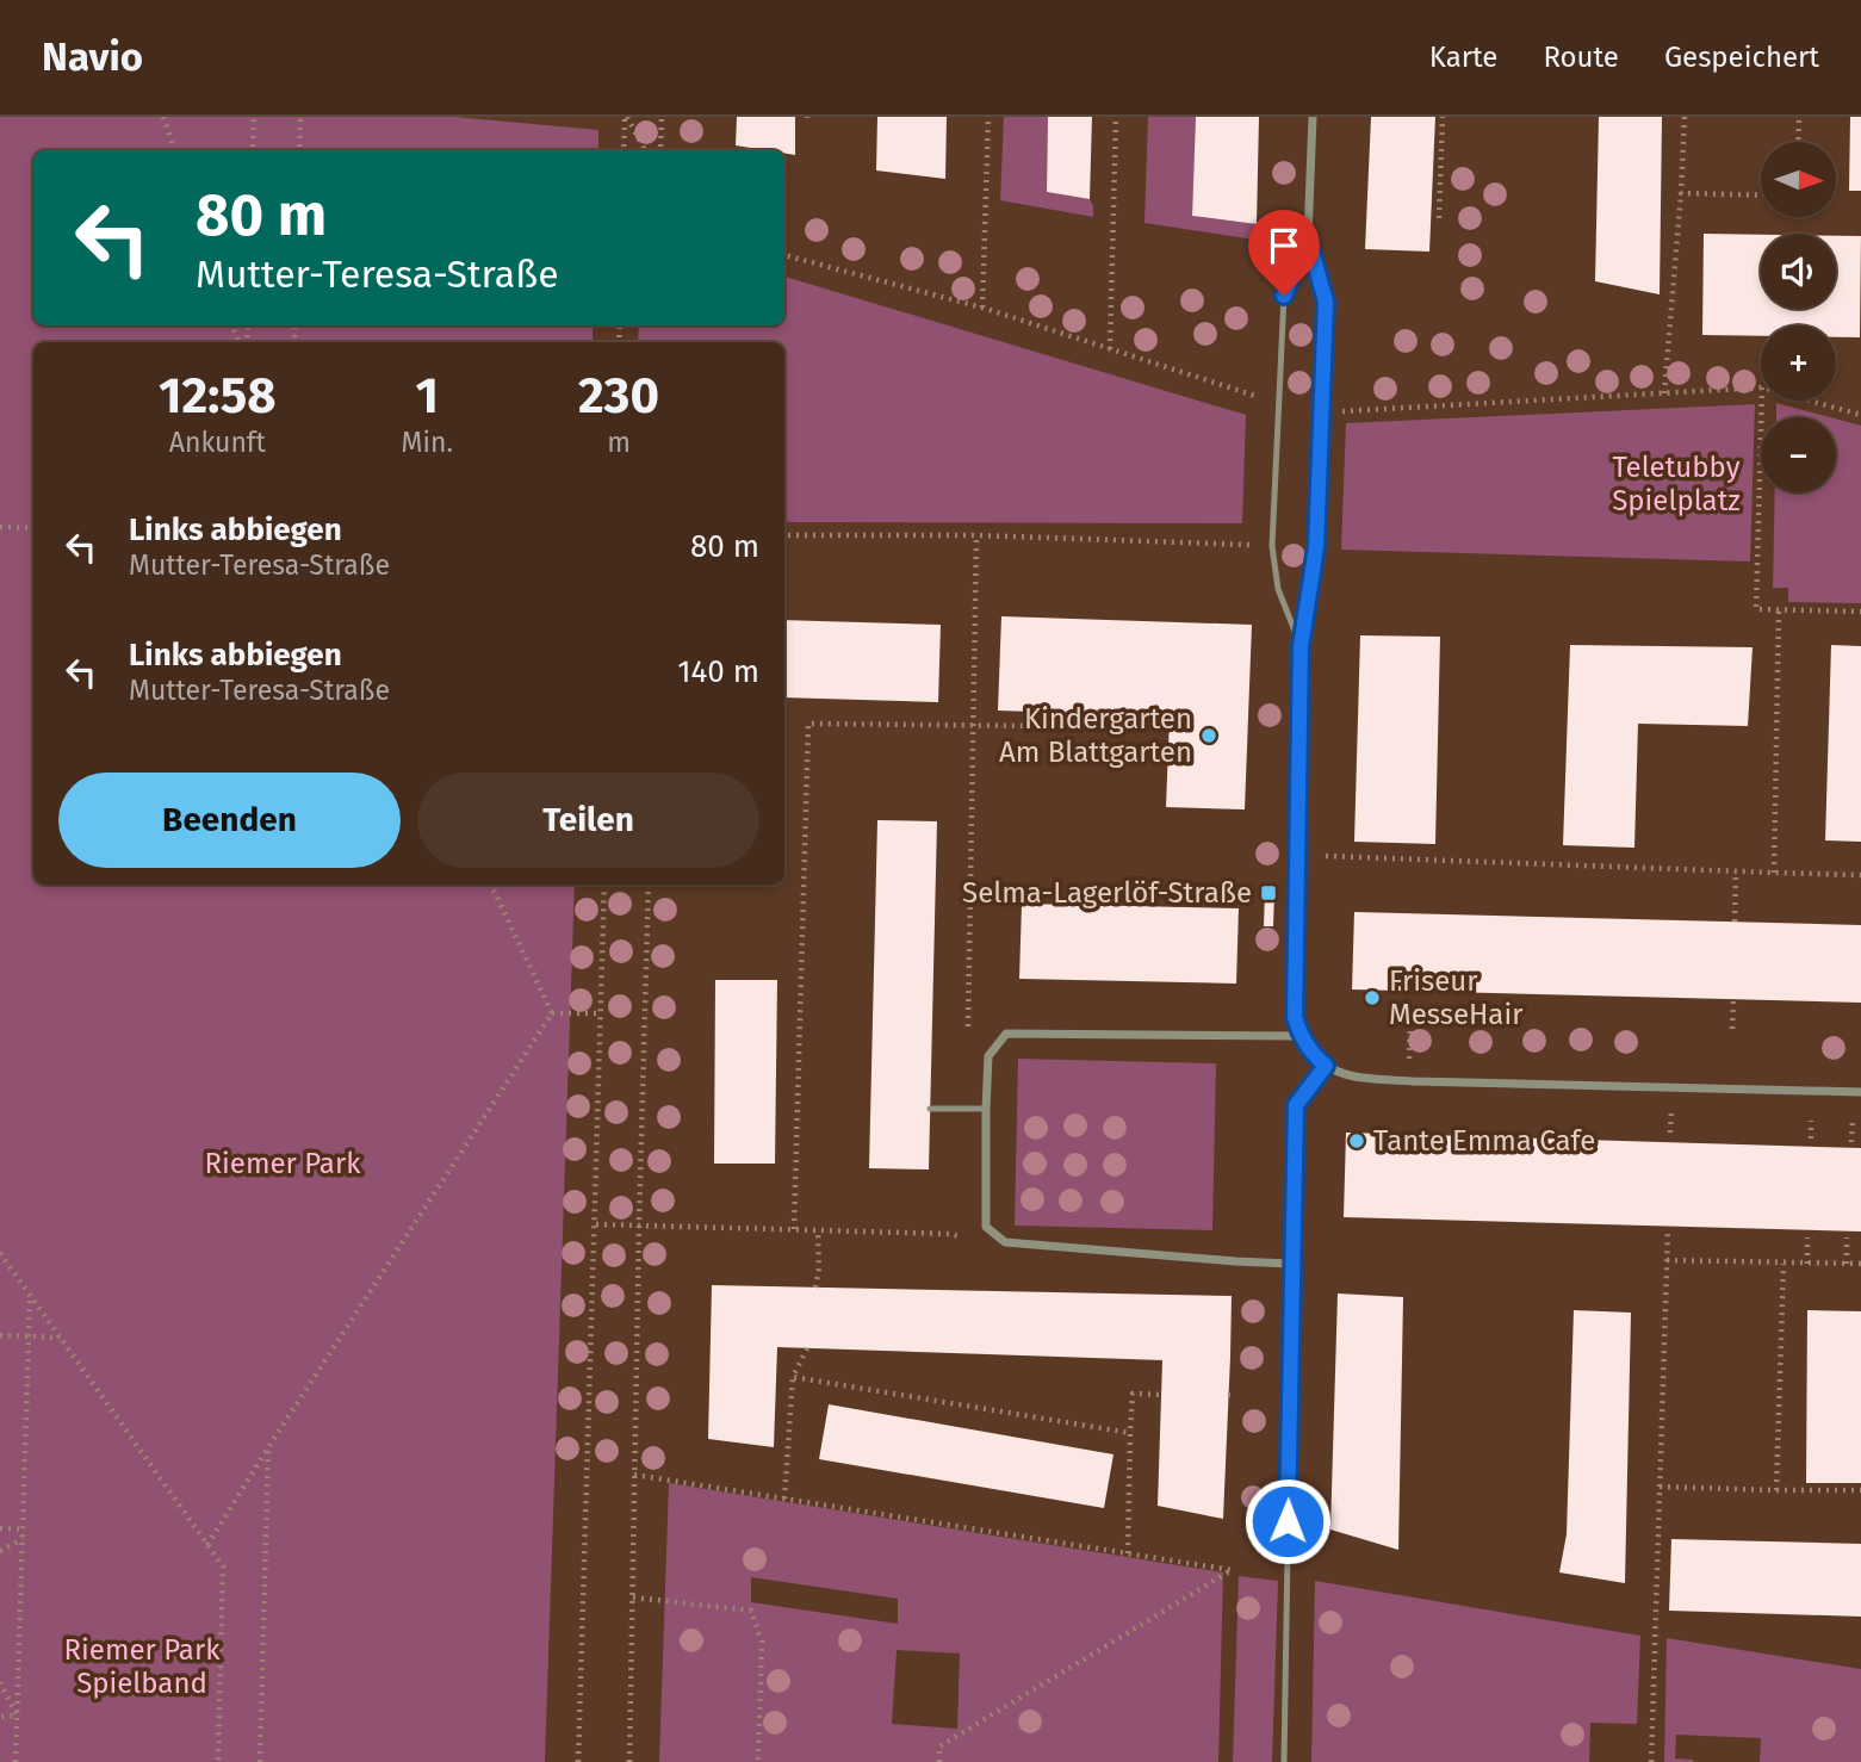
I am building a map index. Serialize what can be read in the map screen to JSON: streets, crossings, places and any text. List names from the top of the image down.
{
  "parks": ["Teletubby Spielplatz", "Riemer Park", "Riemer Park Spielband"],
  "places": {
    "other": ["Kindergarten Am Blattgarten", "Friseur MesseHair", "Tante Emma Cafe"],
    "transit": ["Selma-Lagerlöf-Straße"]
  },
  "north": "right",
  "page": {
    "header": "Navio",
    "nav": ["Karte", "Route", "Gespeichert"],
    "map_buttons": ["+", "−"],
    "turn": ["80 m", "Mutter-Teresa-Straße"],
    "eta": [
      "12:58",
      "Ankunft",
      "1",
      "Min.",
      "230",
      "m"
    ],
    "list": [
      {
        "name": "Links abbiegen",
        "note": "Mutter-Teresa-Straße",
        "value": "80 m"
      },
      {
        "name": "Links abbiegen",
        "note": "Mutter-Teresa-Straße",
        "value": "140 m"
      }
    ],
    "buttons": ["Beenden", "Teilen"]
  }
}
